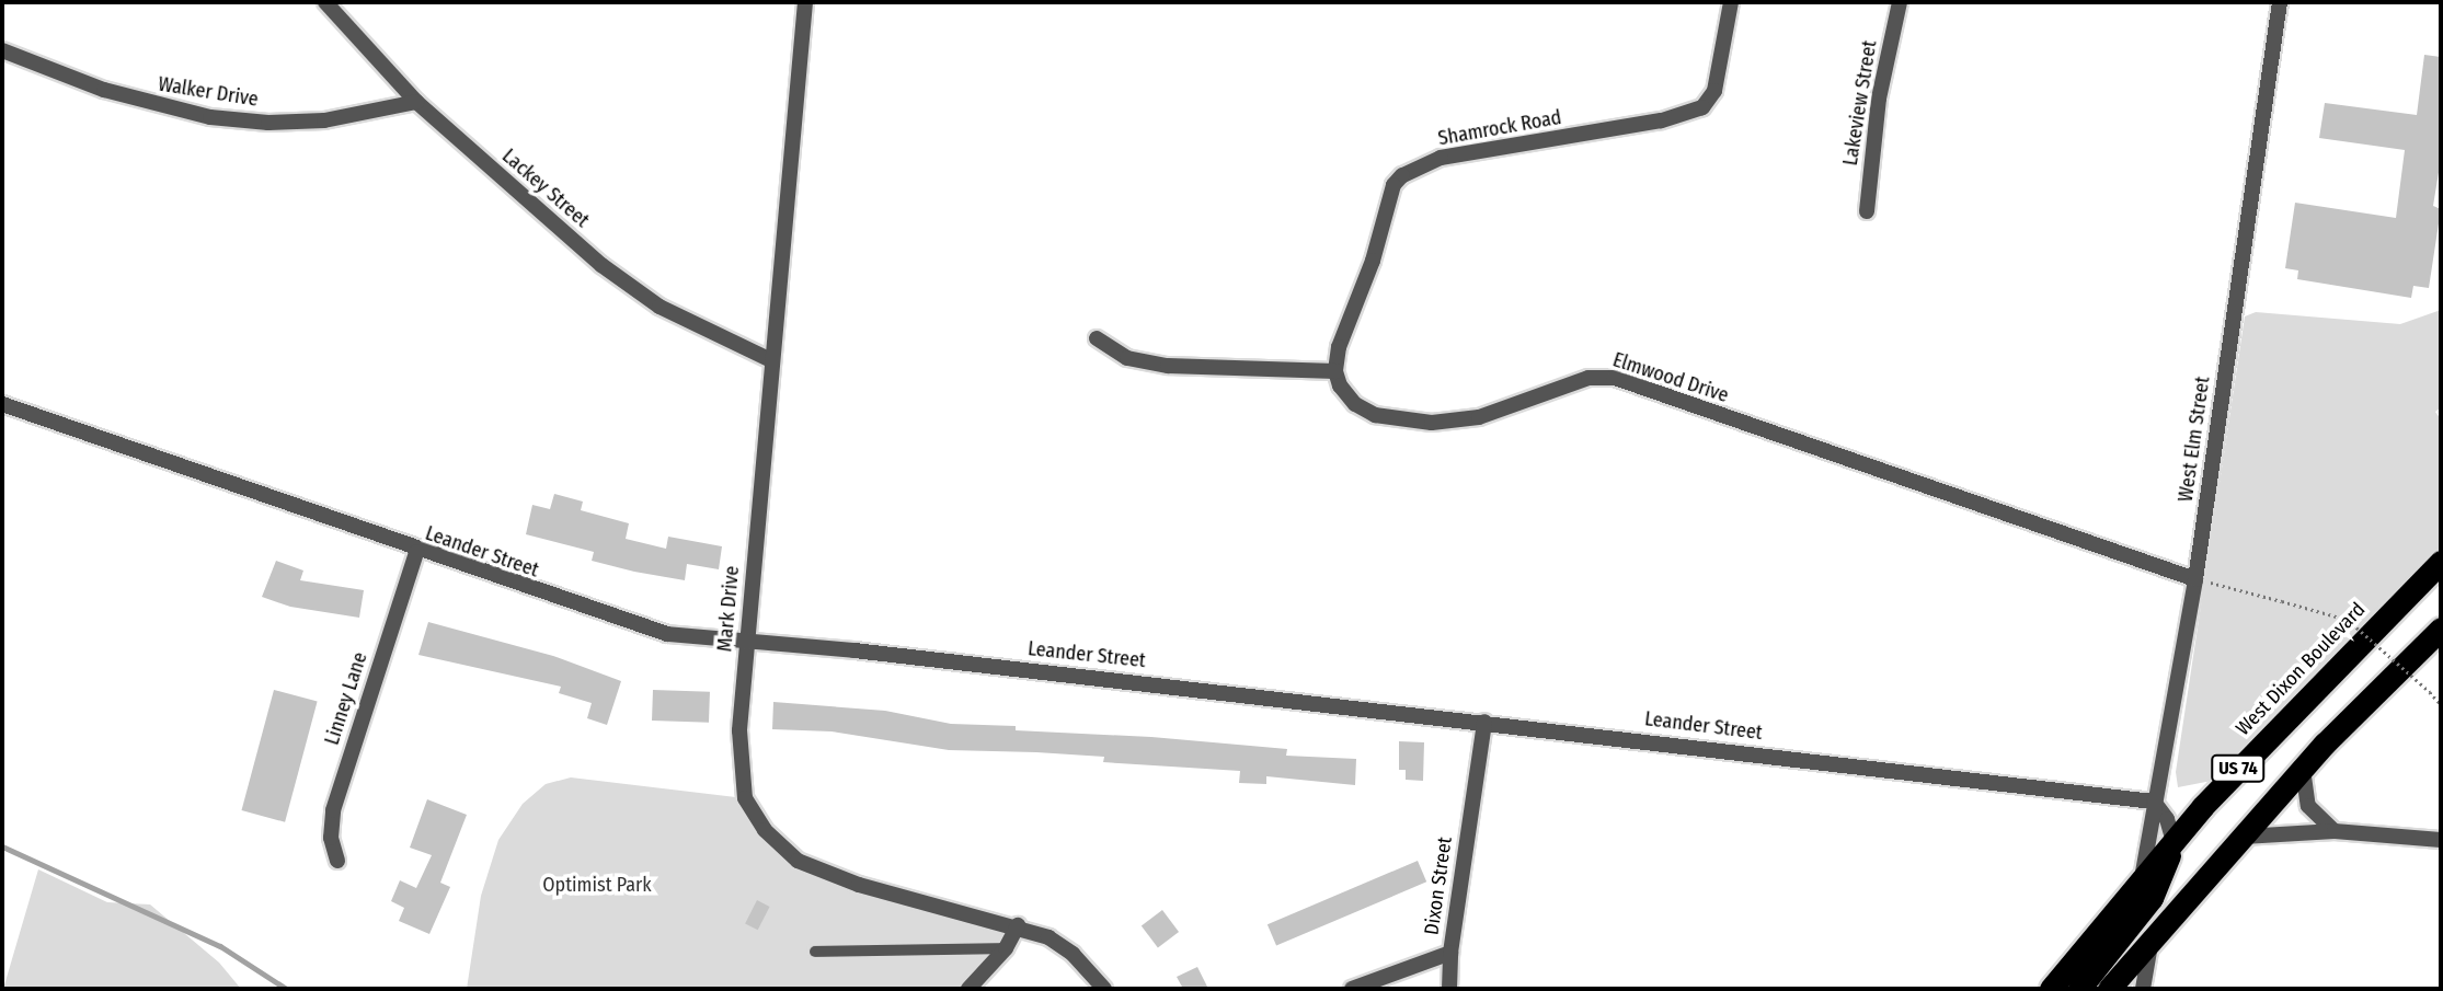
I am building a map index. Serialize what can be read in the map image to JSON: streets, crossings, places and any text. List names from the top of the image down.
{
  "streets": {
    "highway": ["West Dixon Boulevard", "US 74"],
    "street": [
      "Walker Drive",
      "Lakeview Street",
      "Shamrock Road",
      "Lackey Street",
      "Elmwood Drive",
      "West Elm Street",
      "Leander Street",
      "Mark Drive",
      "Linney Lane",
      "Dixon Street"
    ]
  },
  "crossings": [
    ["Walker Drive", "Lackey Street"],
    ["Shamrock Road", "Elmwood Drive"],
    ["Lackey Street", "Mark Drive"],
    ["Elmwood Drive", "West Elm Street"],
    ["West Elm Street", "Leander Street"],
    ["West Elm Street", "West Dixon Boulevard"],
    ["Leander Street", "Mark Drive"],
    ["Leander Street", "Linney Lane"],
    ["Leander Street", "Dixon Street"]
  ],
  "parks": ["Optimist Park"]
}
